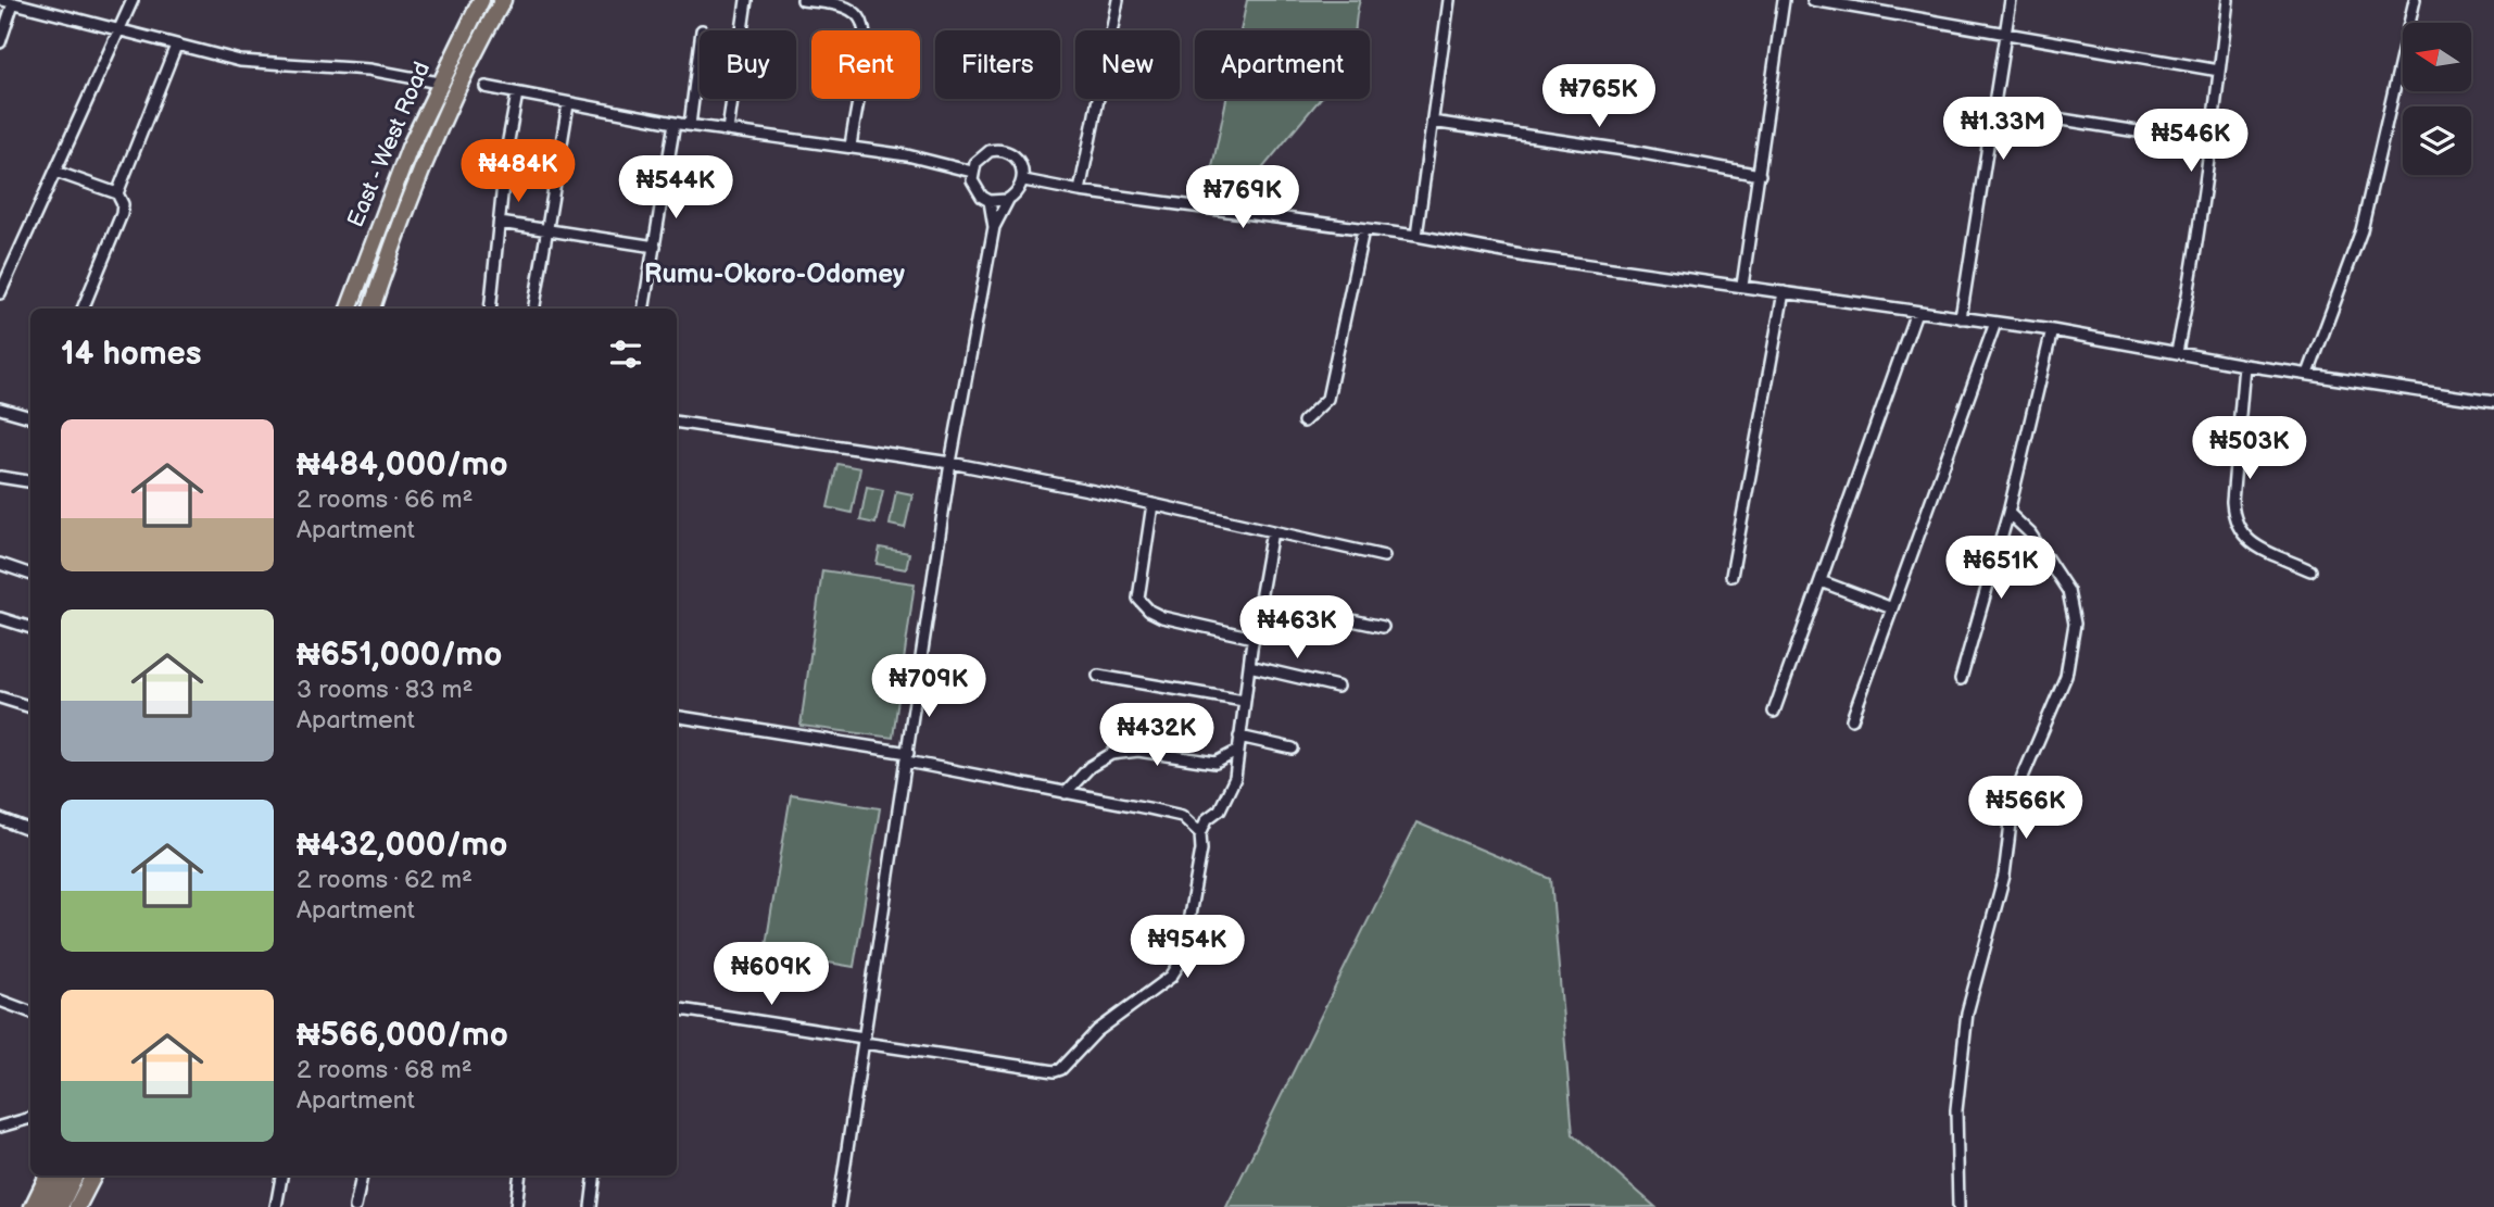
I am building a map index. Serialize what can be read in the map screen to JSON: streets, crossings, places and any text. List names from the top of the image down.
{
  "streets": {
    "main road": ["East - West Road"]
  },
  "districts": ["Rumu-Okoro-Odomey"],
  "north": "left",
  "page": {
    "chip": [
      "Buy",
      "Rent",
      "Filters",
      "New",
      "Apartment"
    ],
    "price": [
      "₦765K",
      "₦1.33M",
      "₦546K",
      "₦484K",
      "₦544K",
      "₦769K",
      "₦503K",
      "₦651K",
      "₦463K",
      "₦709K",
      "₦432K",
      "₦566K",
      "₦954K",
      "₦609K"
    ],
    "heading": "14 homes",
    "list": [
      {
        "name": "₦484,000/mo",
        "note": "2 rooms · 66 m² · Apartment"
      },
      {
        "name": "₦651,000/mo",
        "note": "3 rooms · 83 m² · Apartment"
      },
      {
        "name": "₦432,000/mo",
        "note": "2 rooms · 62 m² · Apartment"
      },
      {
        "name": "₦566,000/mo",
        "note": "2 rooms · 68 m² · Apartment"
      }
    ]
  }
}
